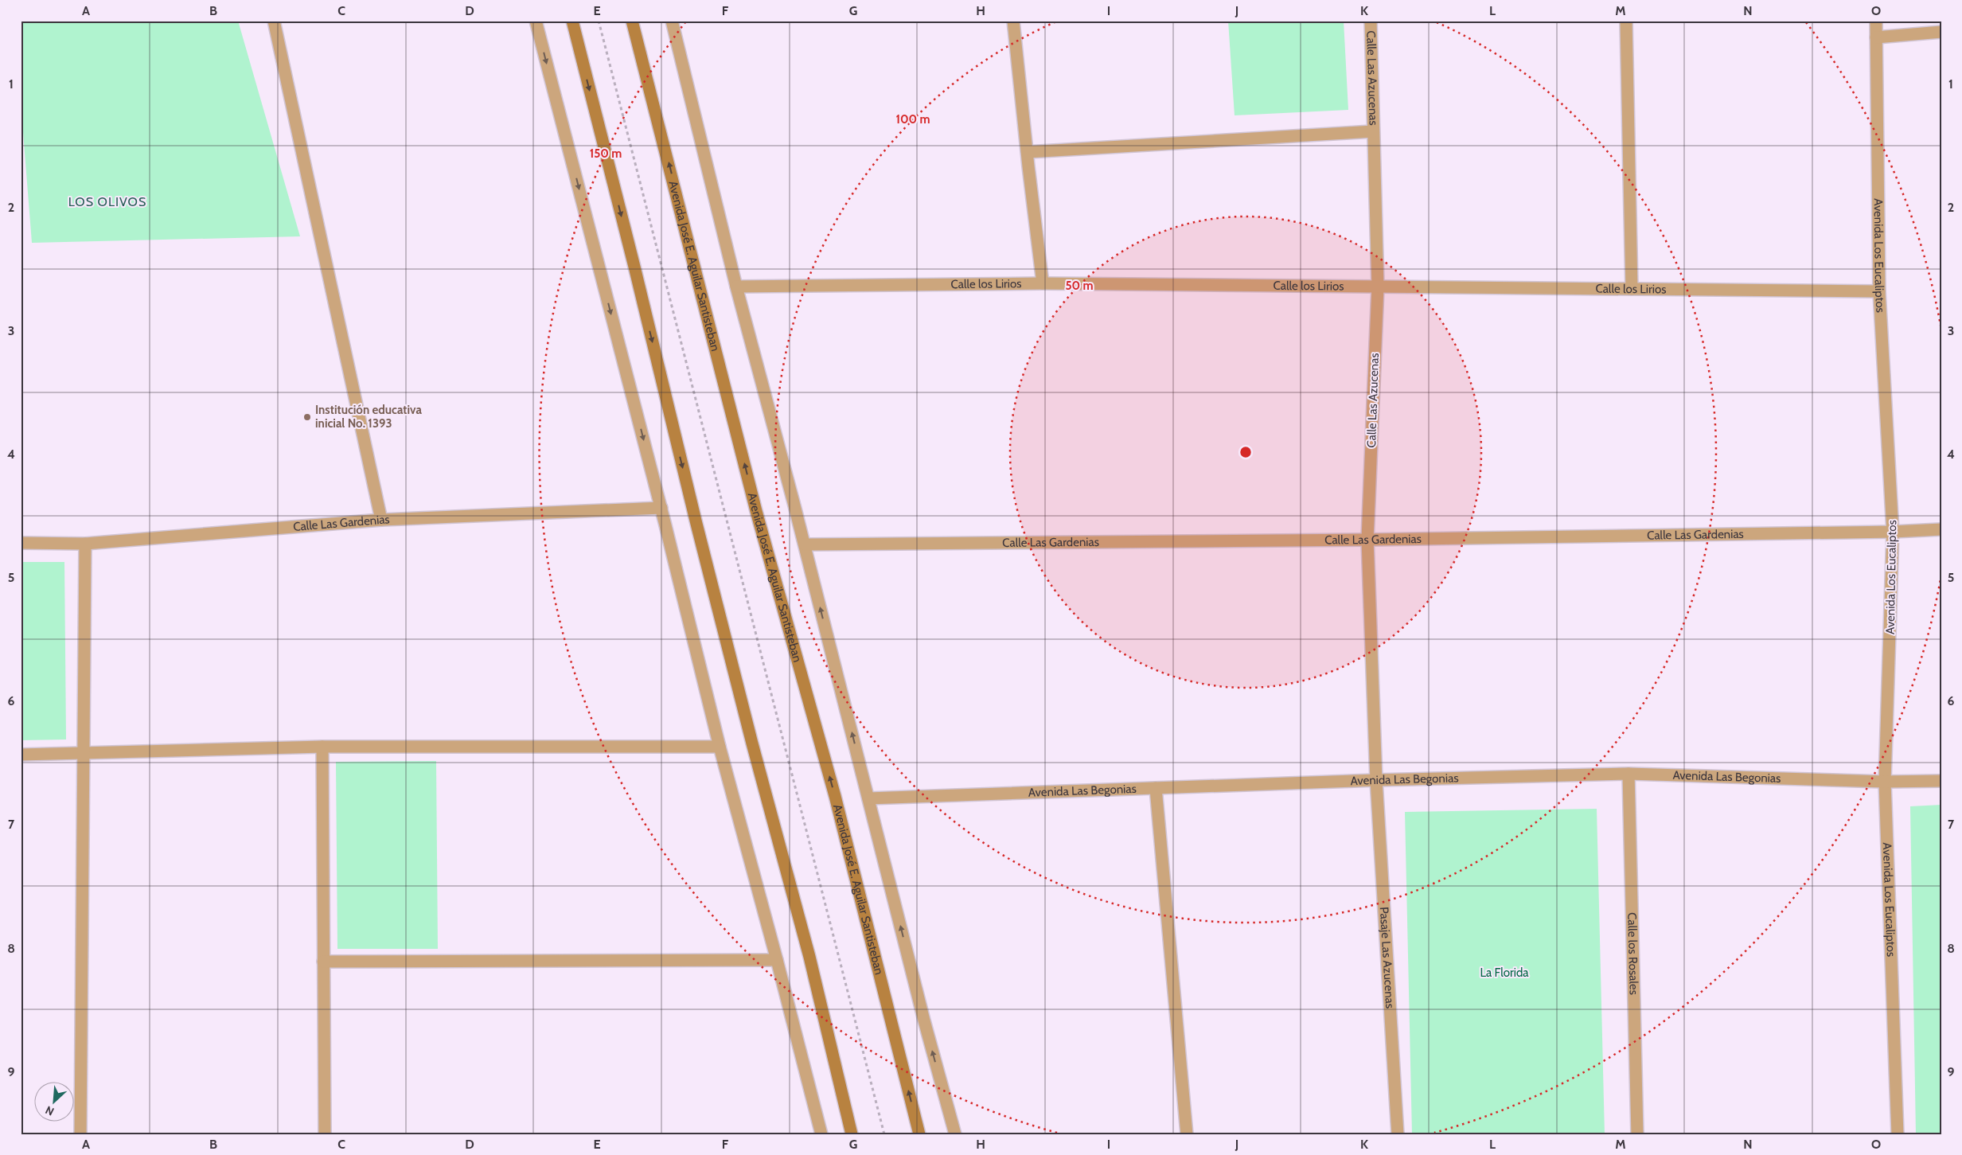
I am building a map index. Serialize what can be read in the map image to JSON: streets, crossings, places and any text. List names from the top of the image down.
{
  "streets": {
    "main road": ["Avenida José E. Aguilar Santisteban"],
    "street": [
      "Calle Las Azucenas",
      "Avenida Los Eucaliptos",
      "Calle los Lirios",
      "Calle Las Gardenias",
      "Avenida Las Begonias",
      "Calle los Rosales",
      "Pasaje Las Azucenas"
    ]
  },
  "crossings": [
    ["Calle Las Azucenas", "Calle los Lirios"],
    ["Calle Las Azucenas", "Calle Las Gardenias"],
    ["Calle Las Azucenas", "Avenida Las Begonias"],
    ["Calle Las Azucenas", "Pasaje Las Azucenas"],
    ["Avenida Los Eucaliptos", "Calle los Lirios"],
    ["Avenida Los Eucaliptos", "Calle Las Gardenias"],
    ["Avenida Los Eucaliptos", "Avenida Las Begonias"],
    ["Avenida Las Begonias", "Calle los Rosales"],
    ["Avenida Las Begonias", "Pasaje Las Azucenas"]
  ],
  "districts": ["LOS OLIVOS"],
  "parks": ["La Florida"],
  "places": ["Institución educativa inicial No. 1393"],
  "north": "bottom left",
  "grid": {
    "columns": [
      "A",
      "B",
      "C",
      "D",
      "E",
      "F",
      "G",
      "H",
      "I",
      "J",
      "K",
      "L",
      "M",
      "N",
      "O"
    ],
    "rows": [
      "1",
      "2",
      "3",
      "4",
      "5",
      "6",
      "7",
      "8",
      "9"
    ]
  },
  "rings": ["100 m", "150 m", "50 m"]
}
